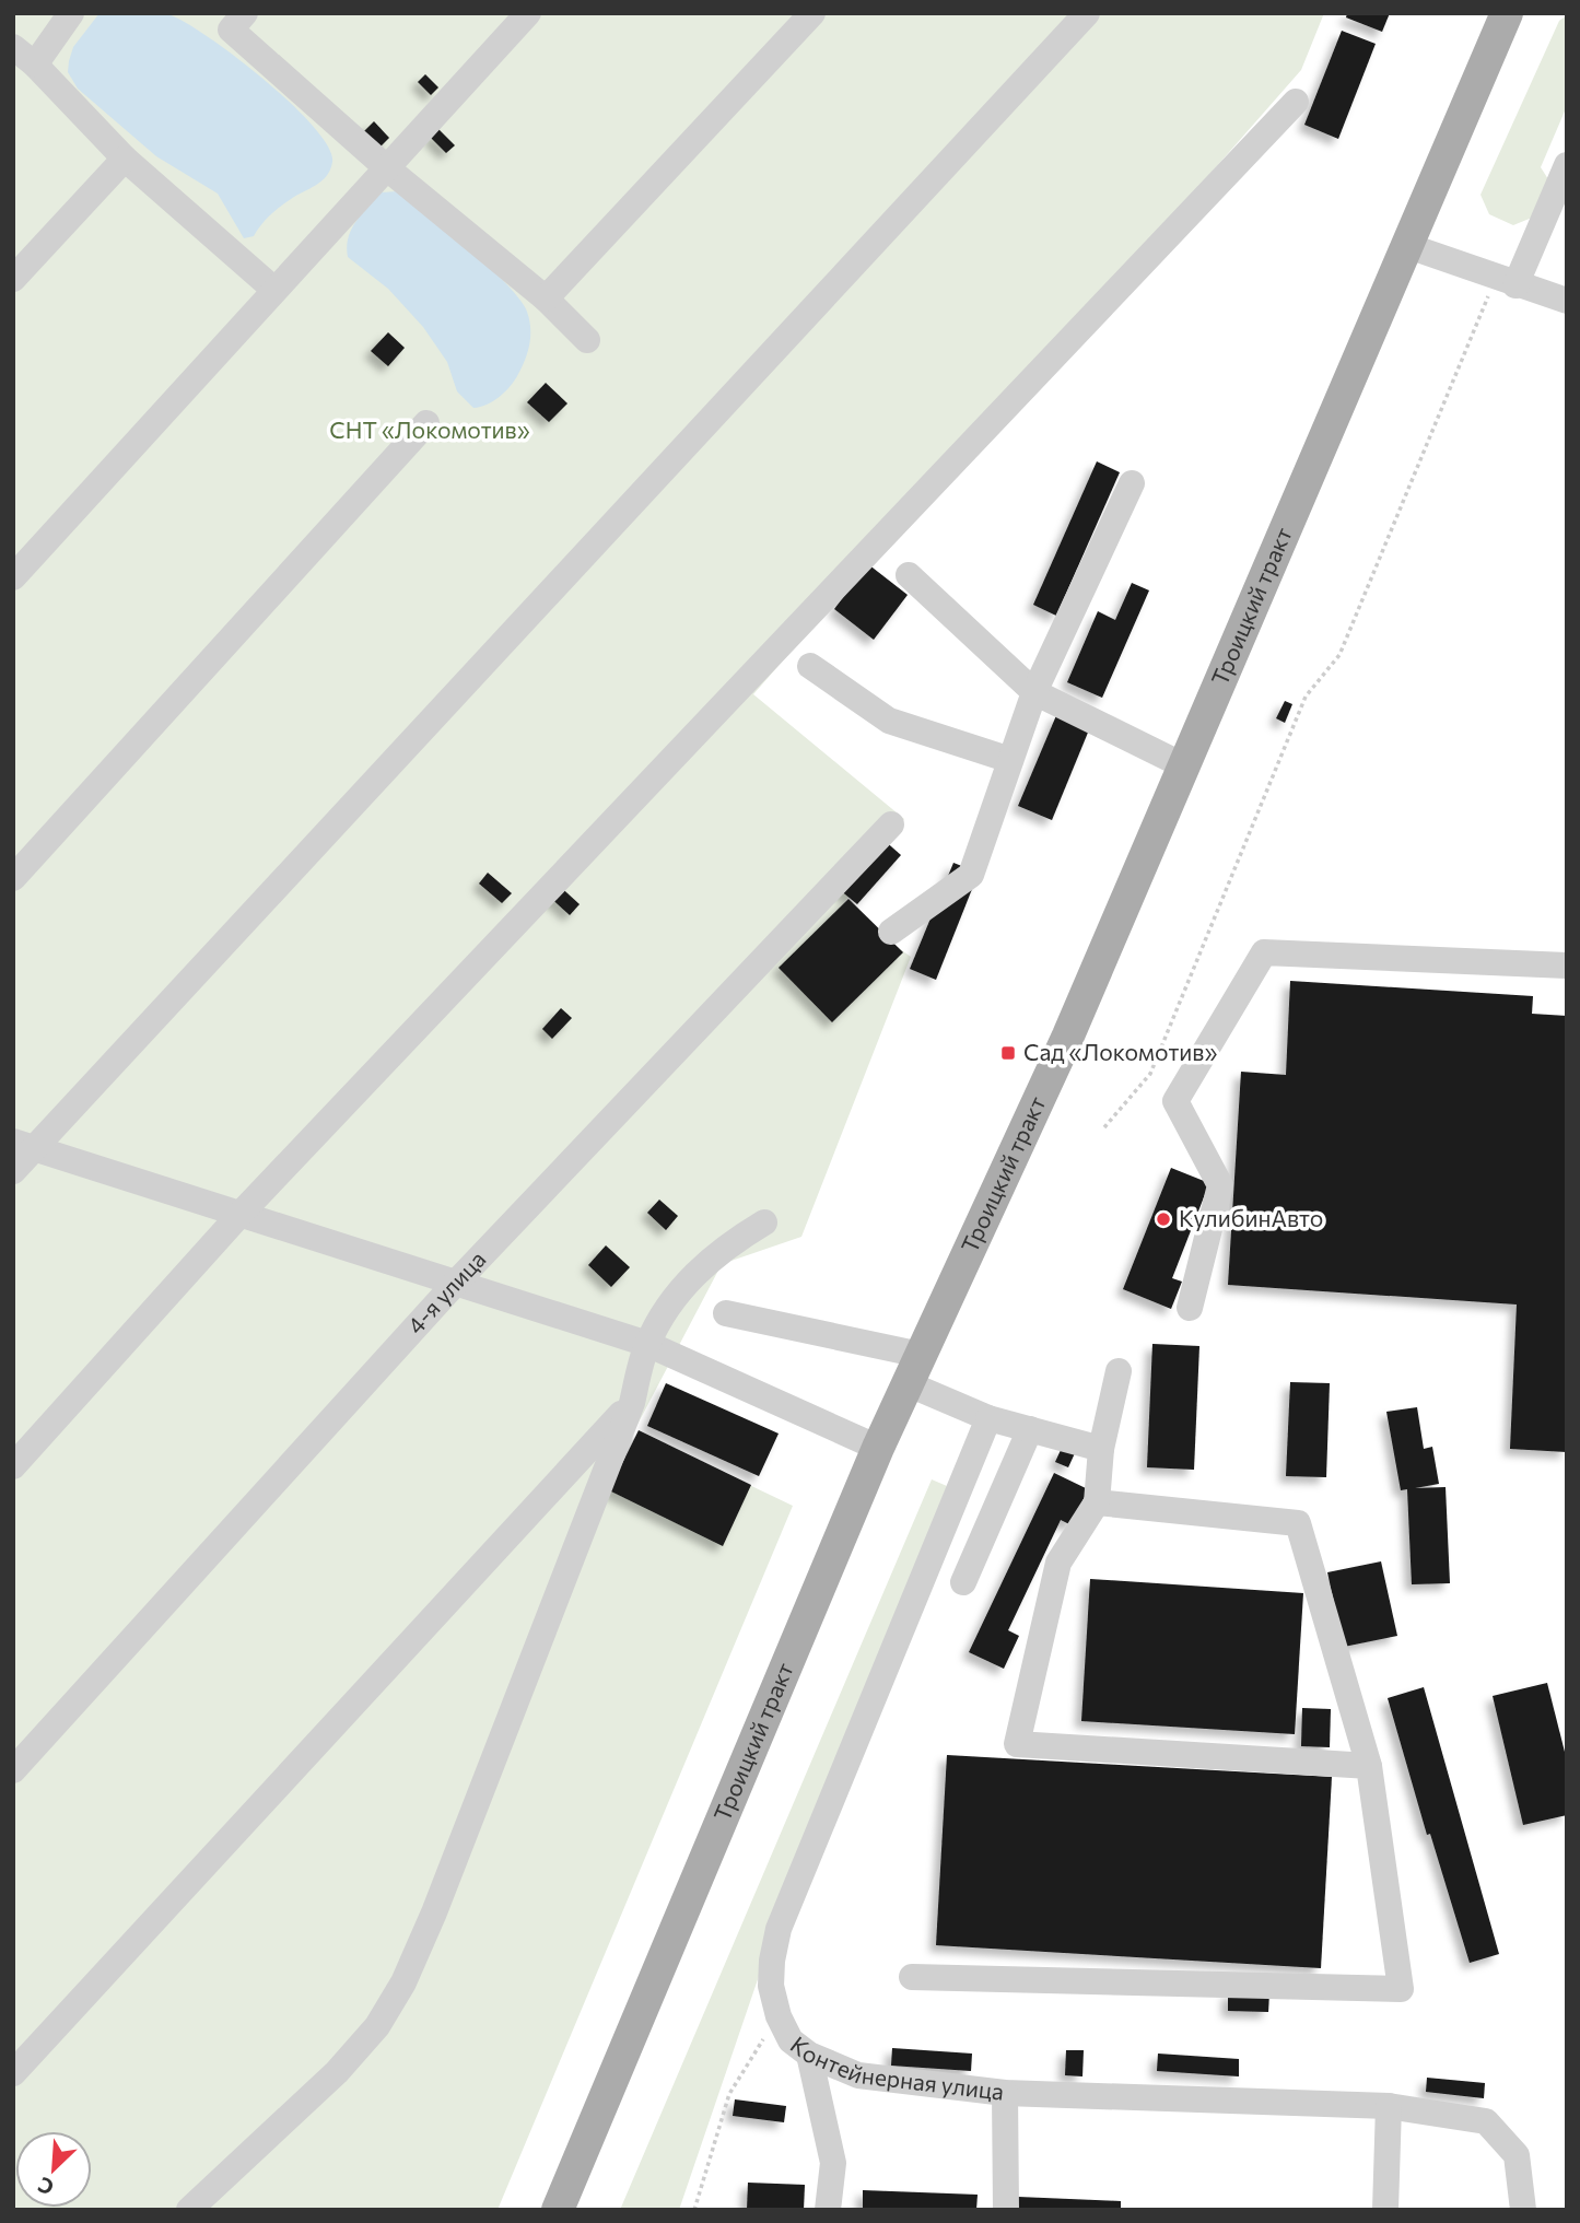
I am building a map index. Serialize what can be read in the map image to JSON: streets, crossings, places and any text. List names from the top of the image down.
{
  "streets": {
    "main road": ["Троицкий тракт"],
    "street": ["4-я улица", "Контейнерная улица"]
  },
  "parks": ["СНТ «Локомотив»"],
  "places": {
    "transit": ["Сад «Локомотив»"],
    "other": ["КулибинАвто"]
  },
  "north": "bottom left"
}
